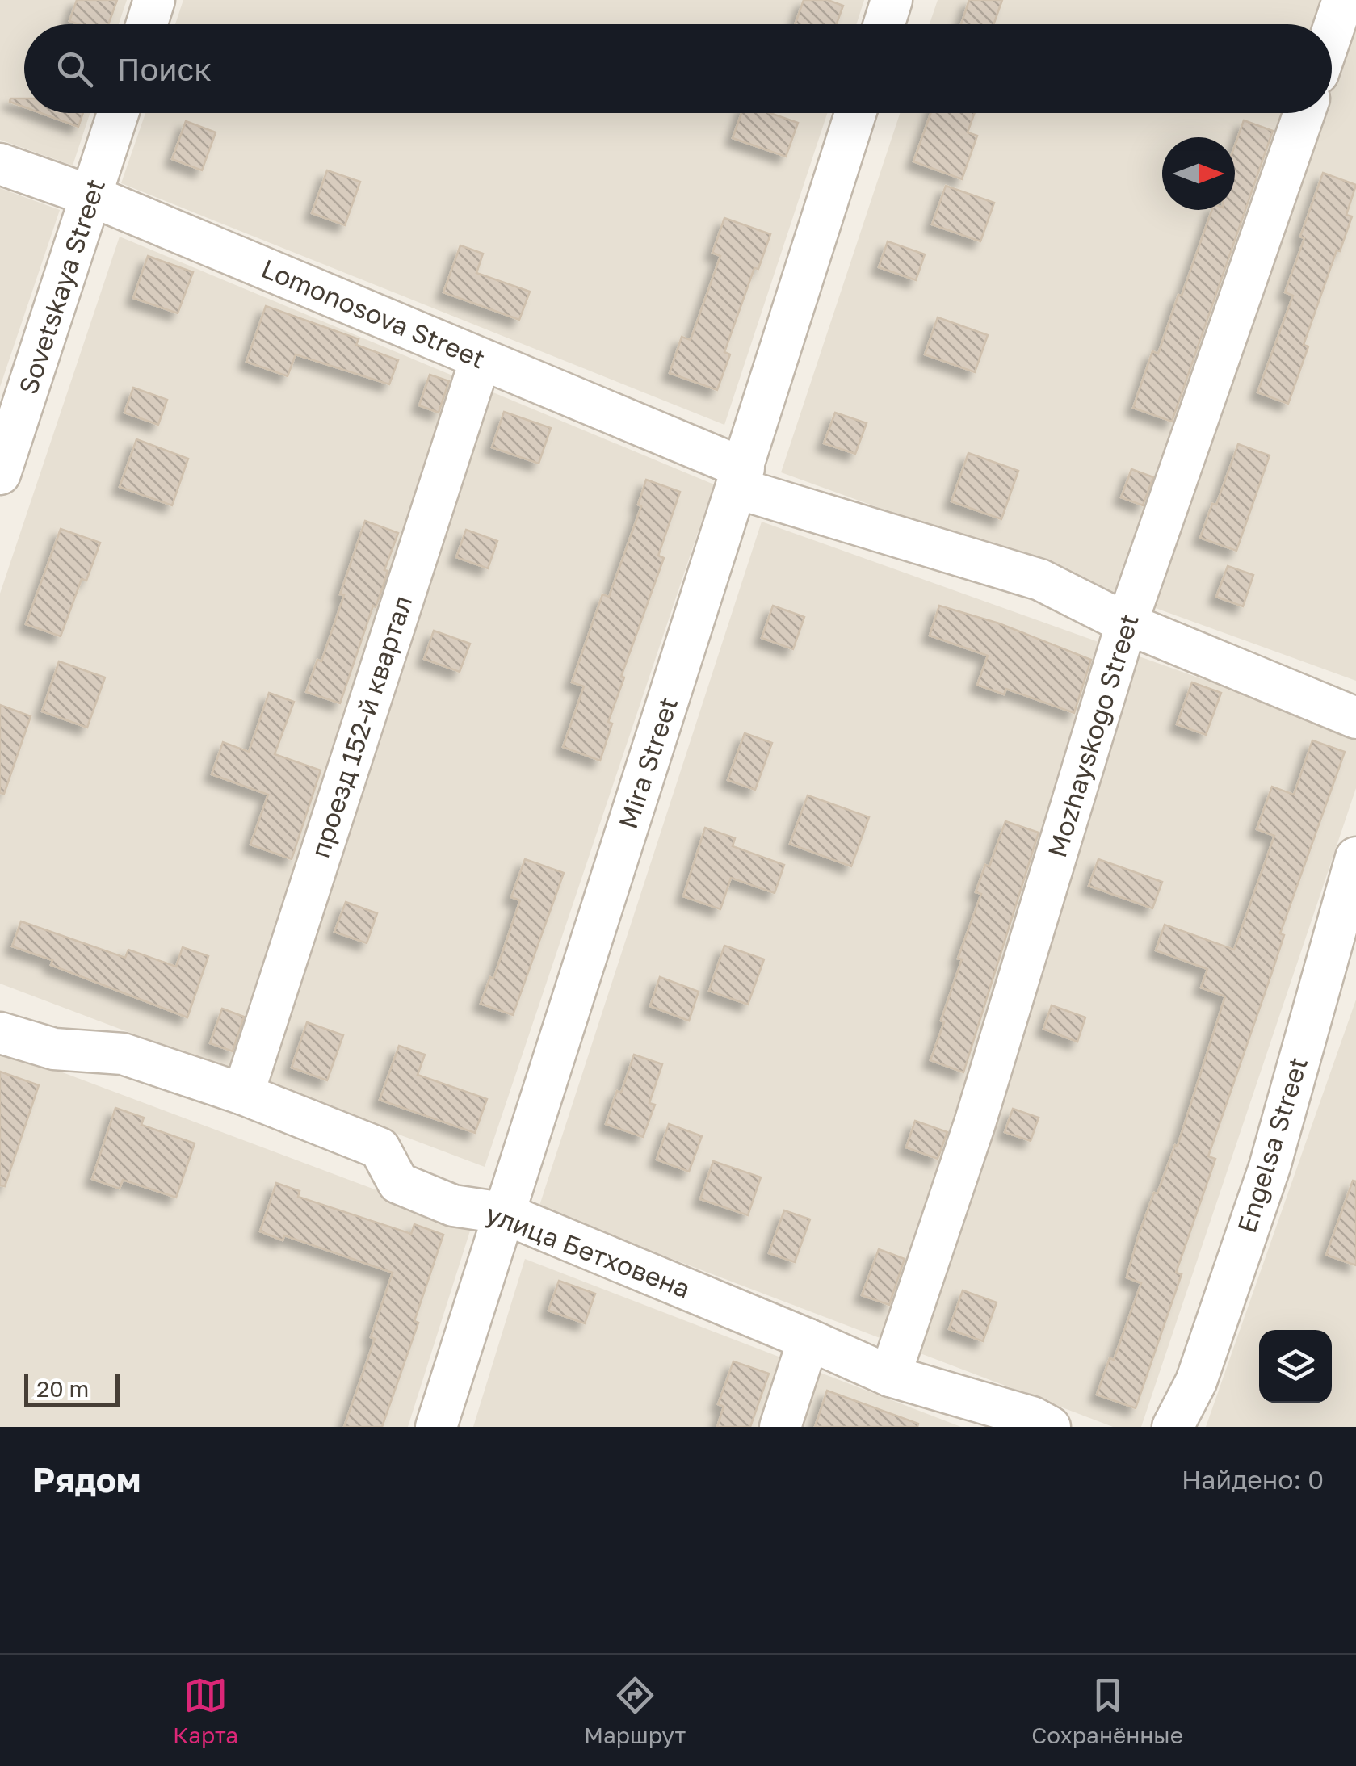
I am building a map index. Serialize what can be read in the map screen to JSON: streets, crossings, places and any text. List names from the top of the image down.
{
  "streets": {
    "street": [
      "Sovetskaya Street",
      "Lomonosova Street",
      "проезд 152-й квартал",
      "Mozhayskogo Street",
      "Mira Street",
      "Engelsa Street",
      "улица Бетховена"
    ]
  },
  "crossings": [
    ["Sovetskaya Street", "Lomonosova Street"],
    ["Lomonosova Street", "проезд 152-й квартал"],
    ["Lomonosova Street", "Mozhayskogo Street"],
    ["Lomonosova Street", "Mira Street"],
    ["проезд 152-й квартал", "улица Бетховена"],
    ["Mozhayskogo Street", "улица Бетховена"],
    ["Mira Street", "улица Бетховена"]
  ],
  "scale_bar": "20 m",
  "north": "right",
  "page": {
    "search": "Поиск",
    "scale": "20 m",
    "heading": ["Рядом", "Найдено: 0"],
    "nav": ["Карта", "Маршрут", "Сохранённые"]
  }
}
